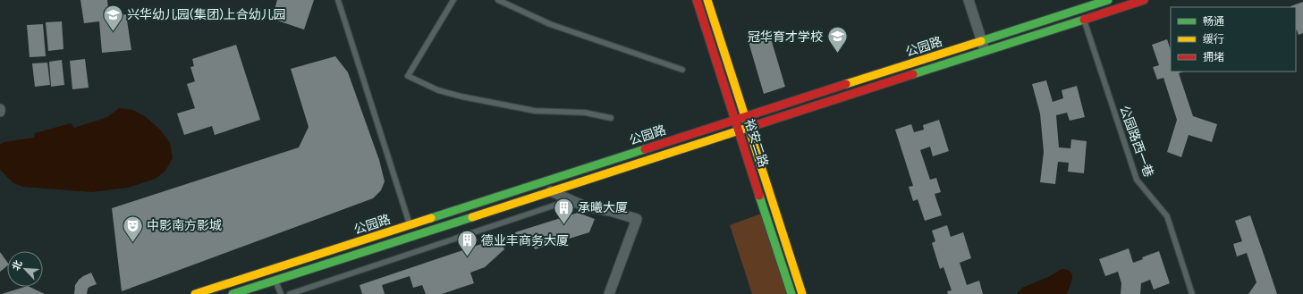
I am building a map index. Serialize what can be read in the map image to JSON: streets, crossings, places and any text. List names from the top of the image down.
{
  "streets": {
    "main road": ["公园路", "裕安二路"],
    "lane": ["公园路西一巷"]
  },
  "crossings": [
    ["公园路", "公园路西一巷"],
    ["公园路", "裕安二路"]
  ],
  "places": {
    "school or university": ["兴华幼儿园(集团)上合幼儿园", "冠华育才学校"],
    "building": ["承曦大厦", "德业丰商务大厦"],
    "theatre": ["中影南方影城"]
  },
  "legend": ["畅通", "缓行", "拥堵"],
  "north": "top left"
}
